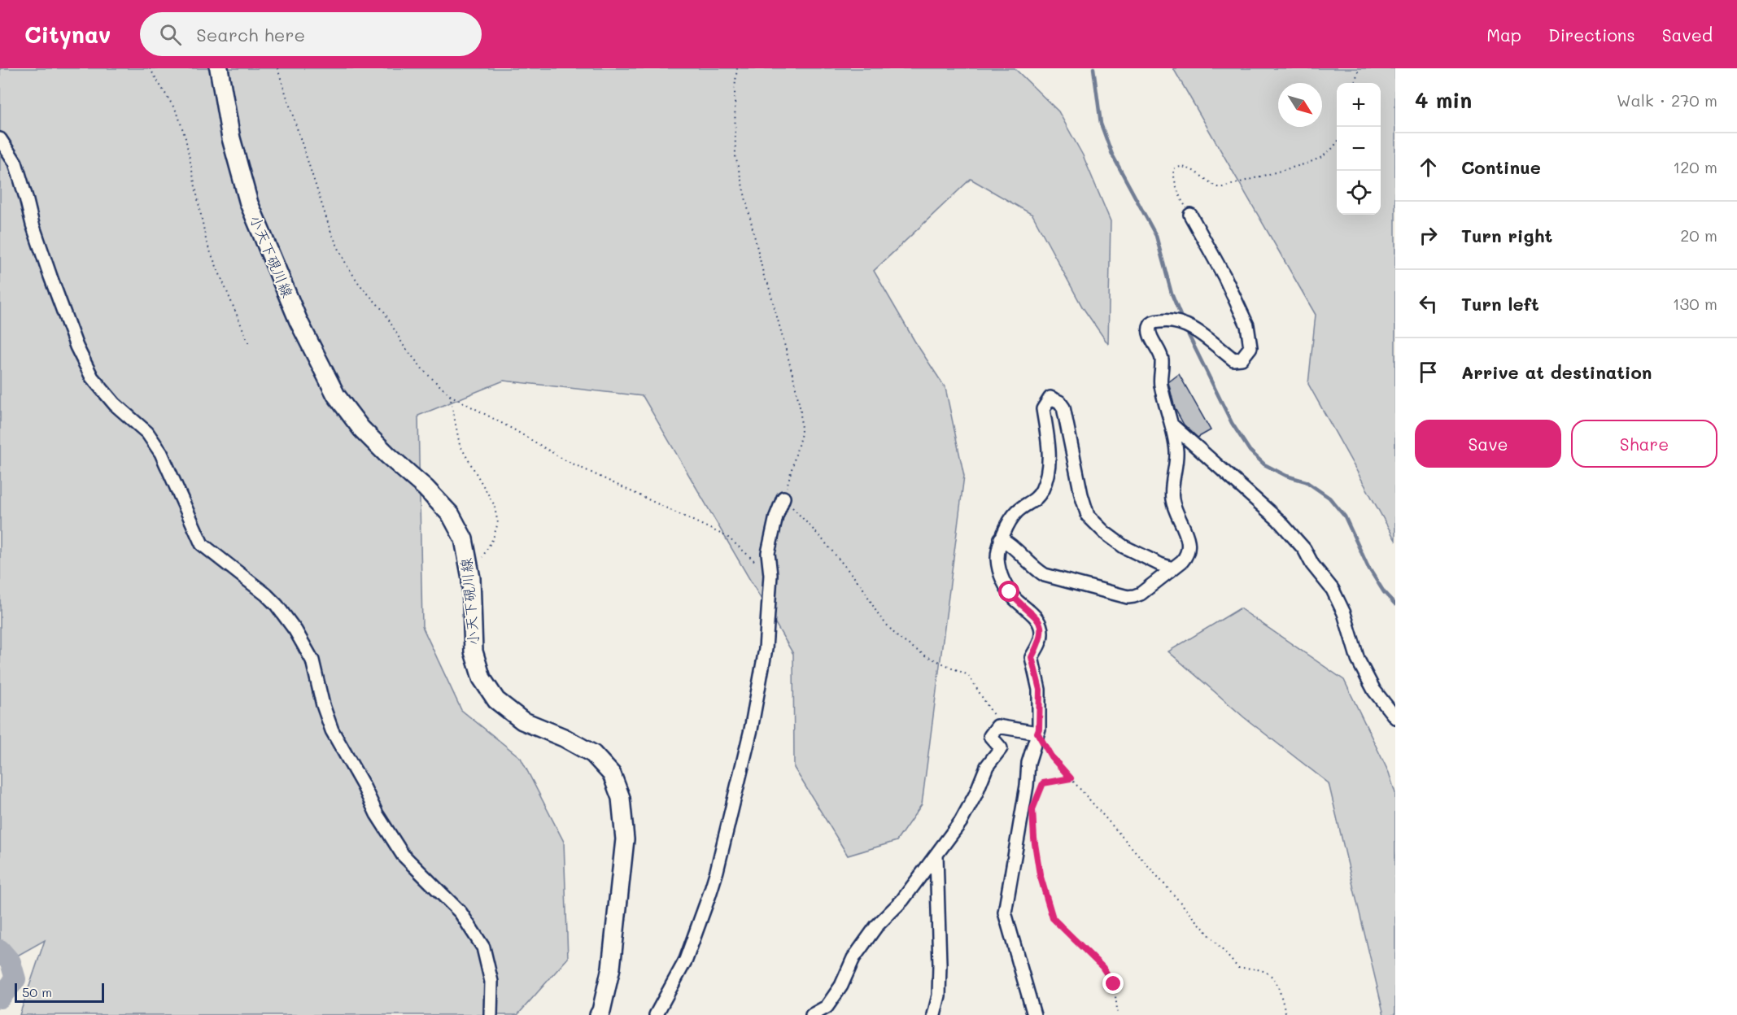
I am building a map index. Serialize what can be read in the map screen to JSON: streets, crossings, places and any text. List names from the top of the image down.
{
  "streets": {
    "main road": ["小天下硯川線"]
  },
  "scale_bar": "50 m",
  "north": "bottom right",
  "page": {
    "header": "Citynav",
    "search": "Search here",
    "nav": ["Map", "Directions", "Saved"],
    "heading": ["4 min", "Walk · 270 m"],
    "map_buttons": ["+", "−"],
    "list": [
      ["Continue", "120 m"],
      ["Turn right", "20 m"],
      ["Turn left", "130 m"],
      "Arrive at destination"
    ],
    "buttons": ["Save", "Share"],
    "scale": "50 m"
  }
}
